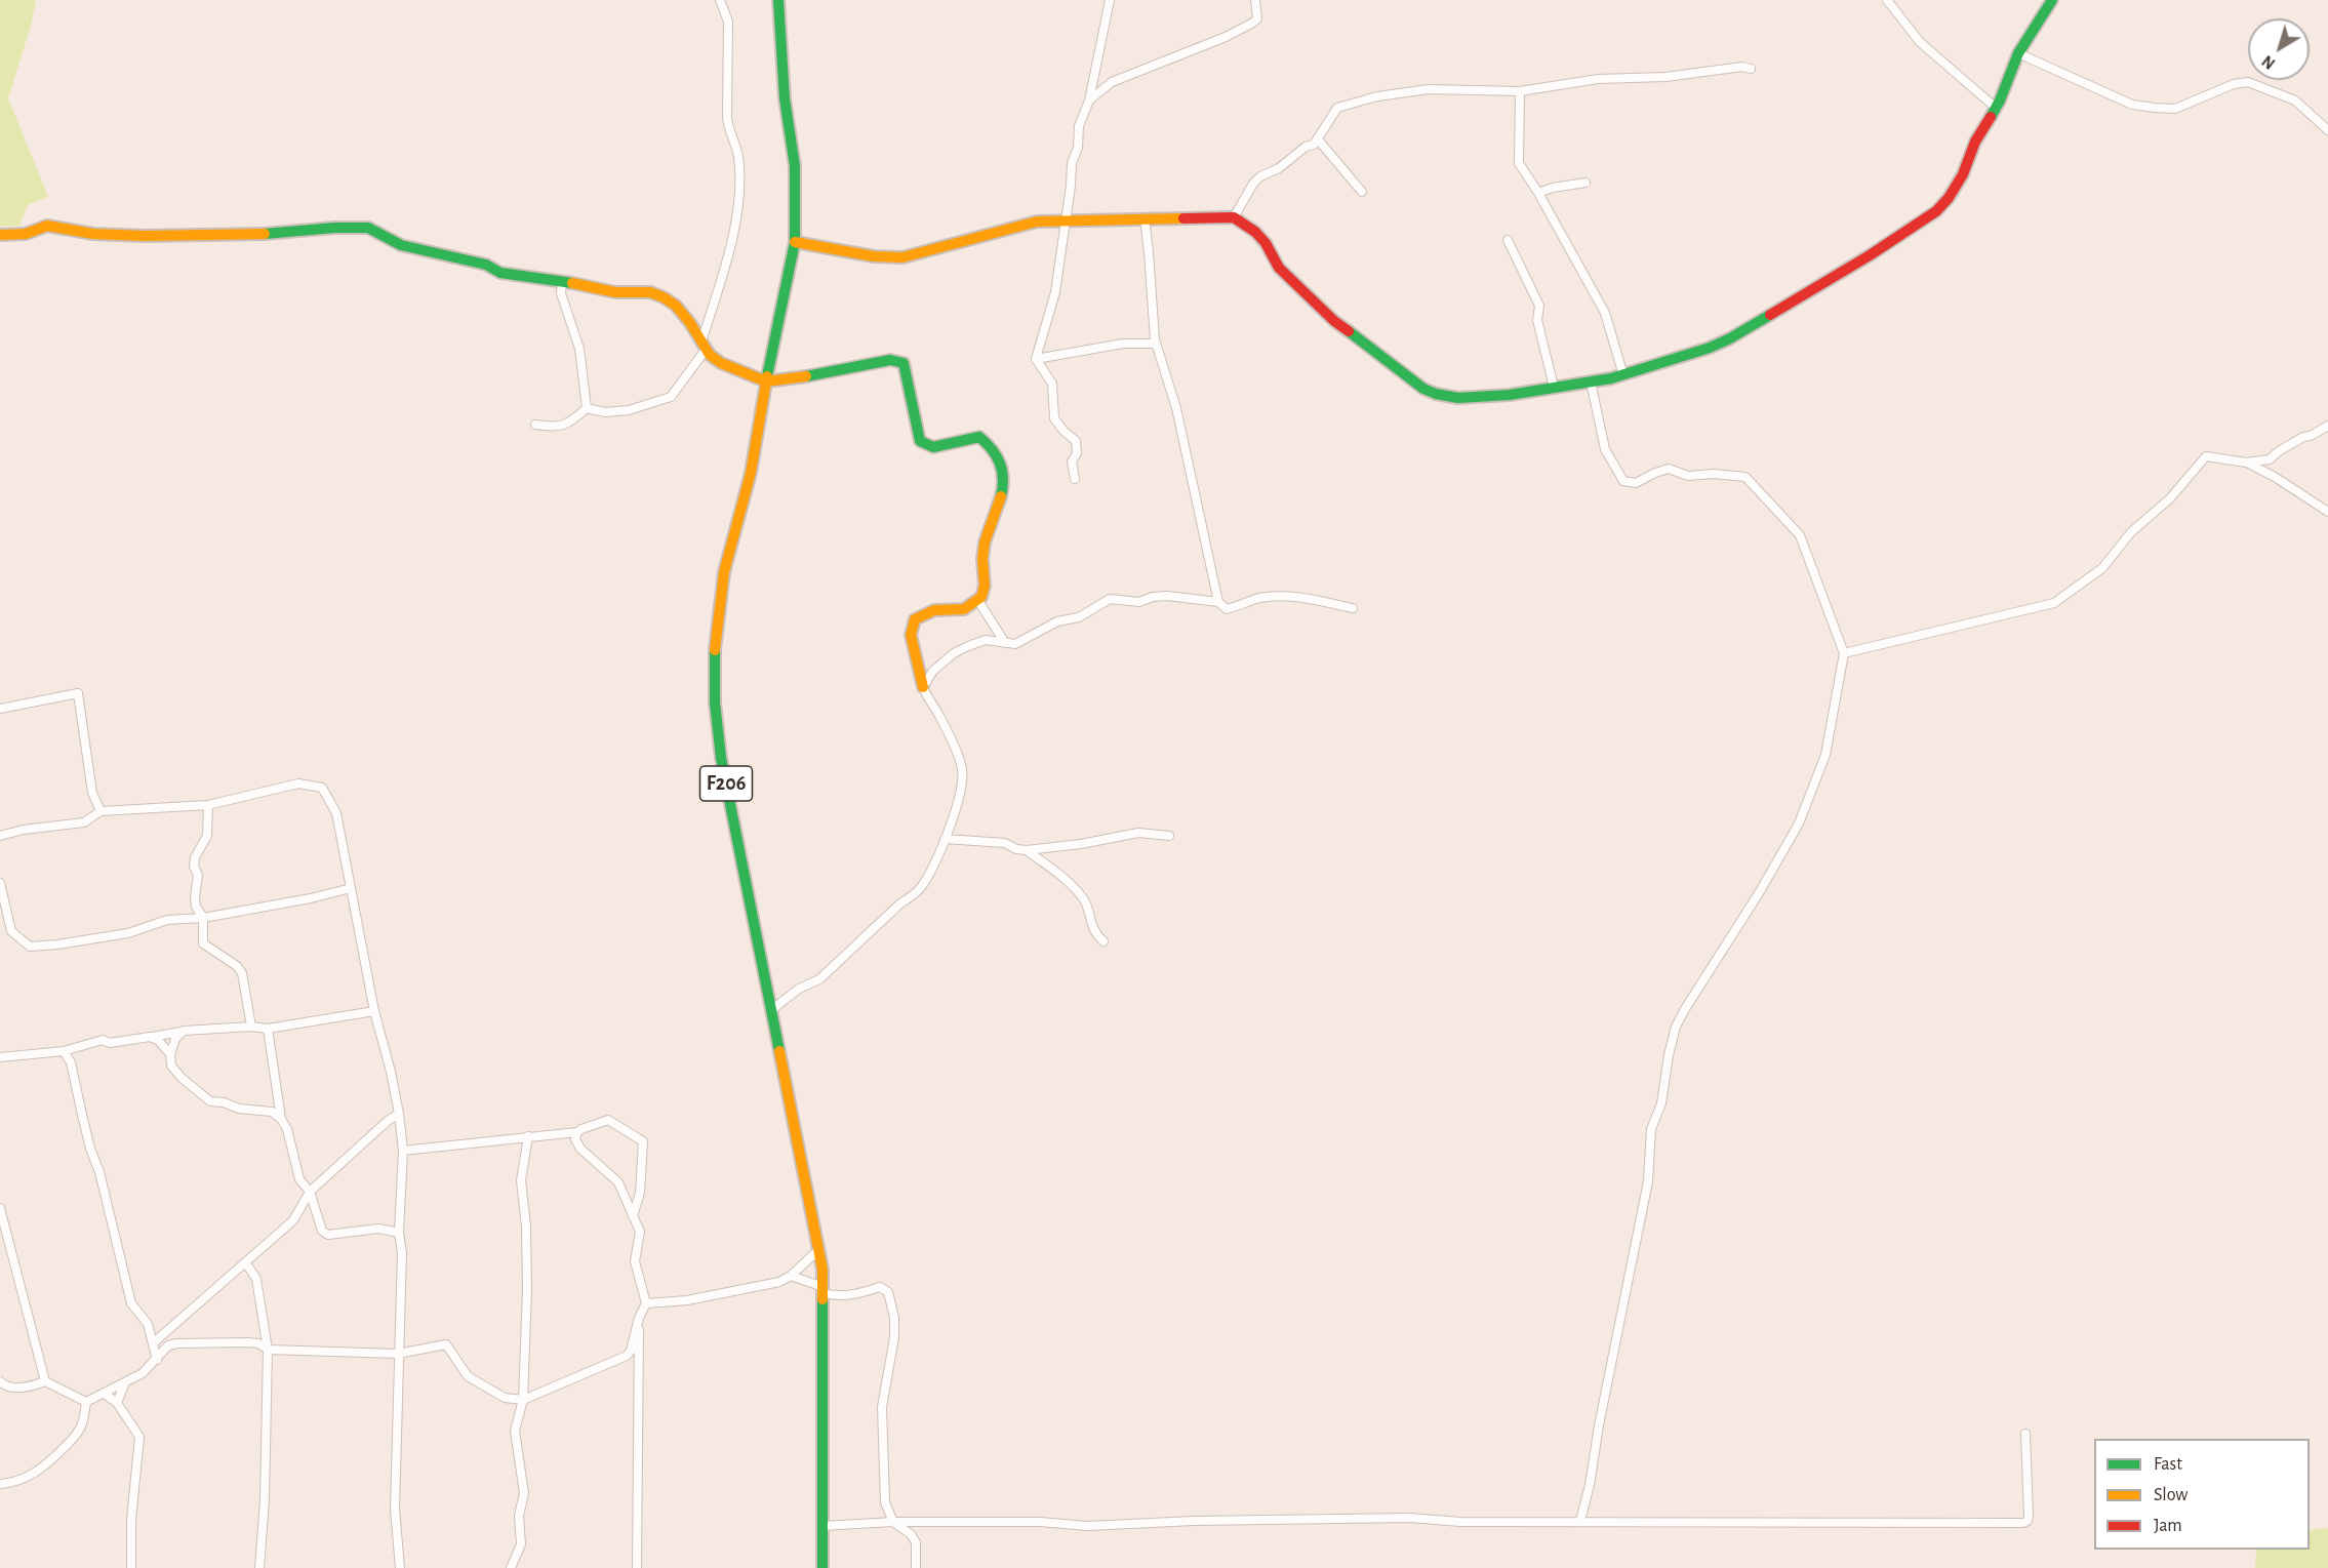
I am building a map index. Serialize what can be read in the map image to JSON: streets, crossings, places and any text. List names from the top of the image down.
{
  "streets": {
    "street": ["F206"]
  },
  "legend": ["Fast", "Slow", "Jam"],
  "north": "bottom left"
}
